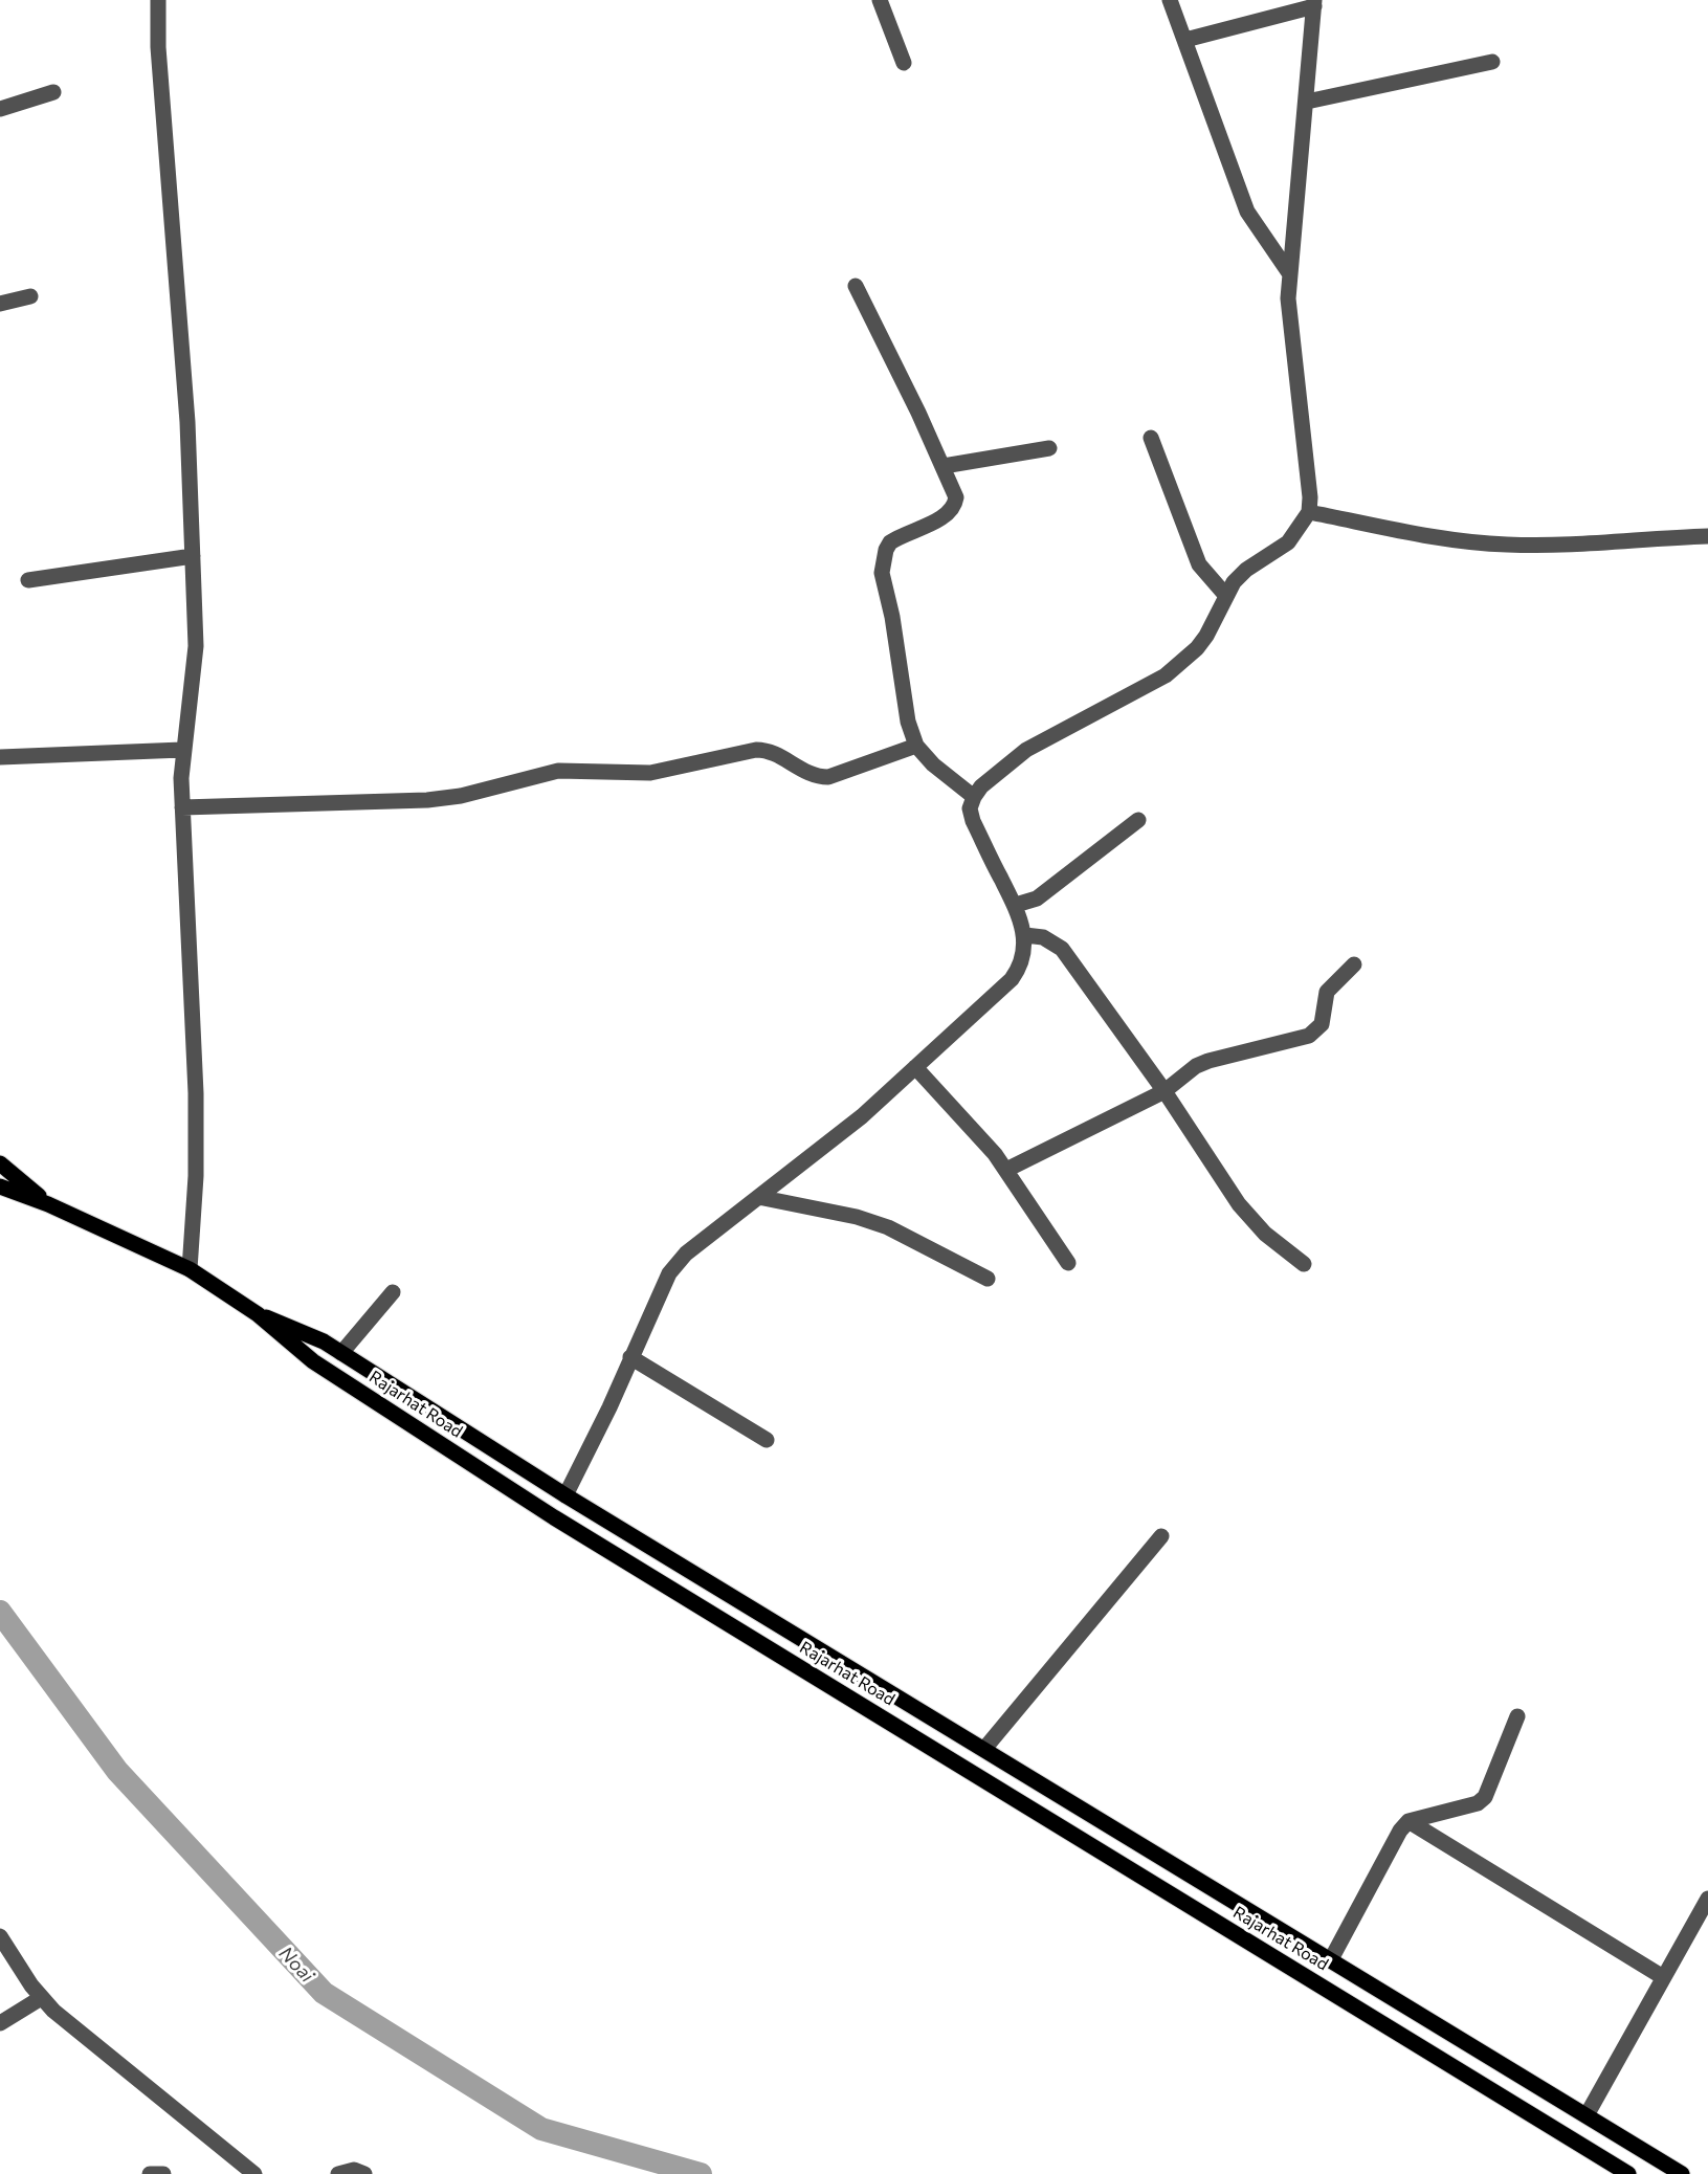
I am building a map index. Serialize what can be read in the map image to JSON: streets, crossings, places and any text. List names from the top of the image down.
{
  "streets": {
    "main road": ["Rajarhat Road"]
  },
  "water": ["Noai"]
}
